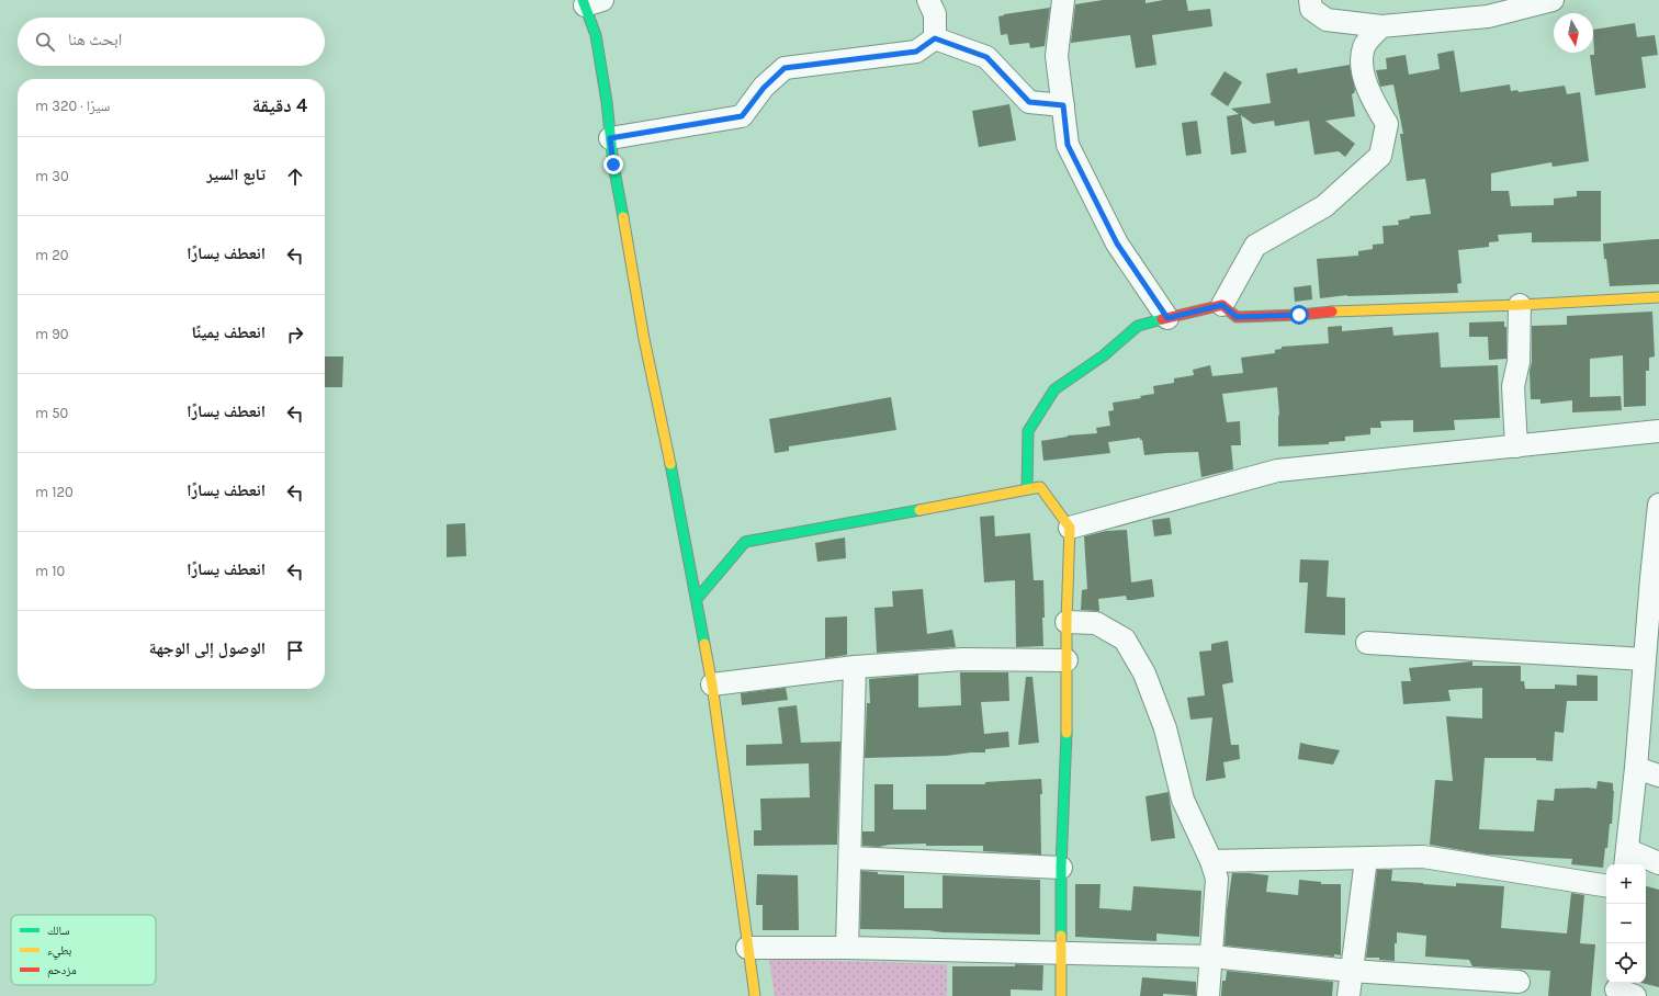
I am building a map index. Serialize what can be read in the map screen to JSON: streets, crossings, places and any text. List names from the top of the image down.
{
  "legend": ["سالك", "بطيء", "مزدحم"],
  "north": "bottom",
  "page": {
    "search": "ابحث هنا",
    "heading": ["4 دقيقة", "سيرًا · 320 m"],
    "list": [
      ["تابع السير", "30 m"],
      ["انعطف يسارًا", "20 m"],
      ["انعطف يمينًا", "90 m"],
      ["انعطف يسارًا", "50 m"],
      ["انعطف يسارًا", "120 m"],
      ["انعطف يسارًا", "10 m"],
      "الوصول إلى الوجهة"
    ],
    "map_buttons": ["+", "−"]
  }
}
